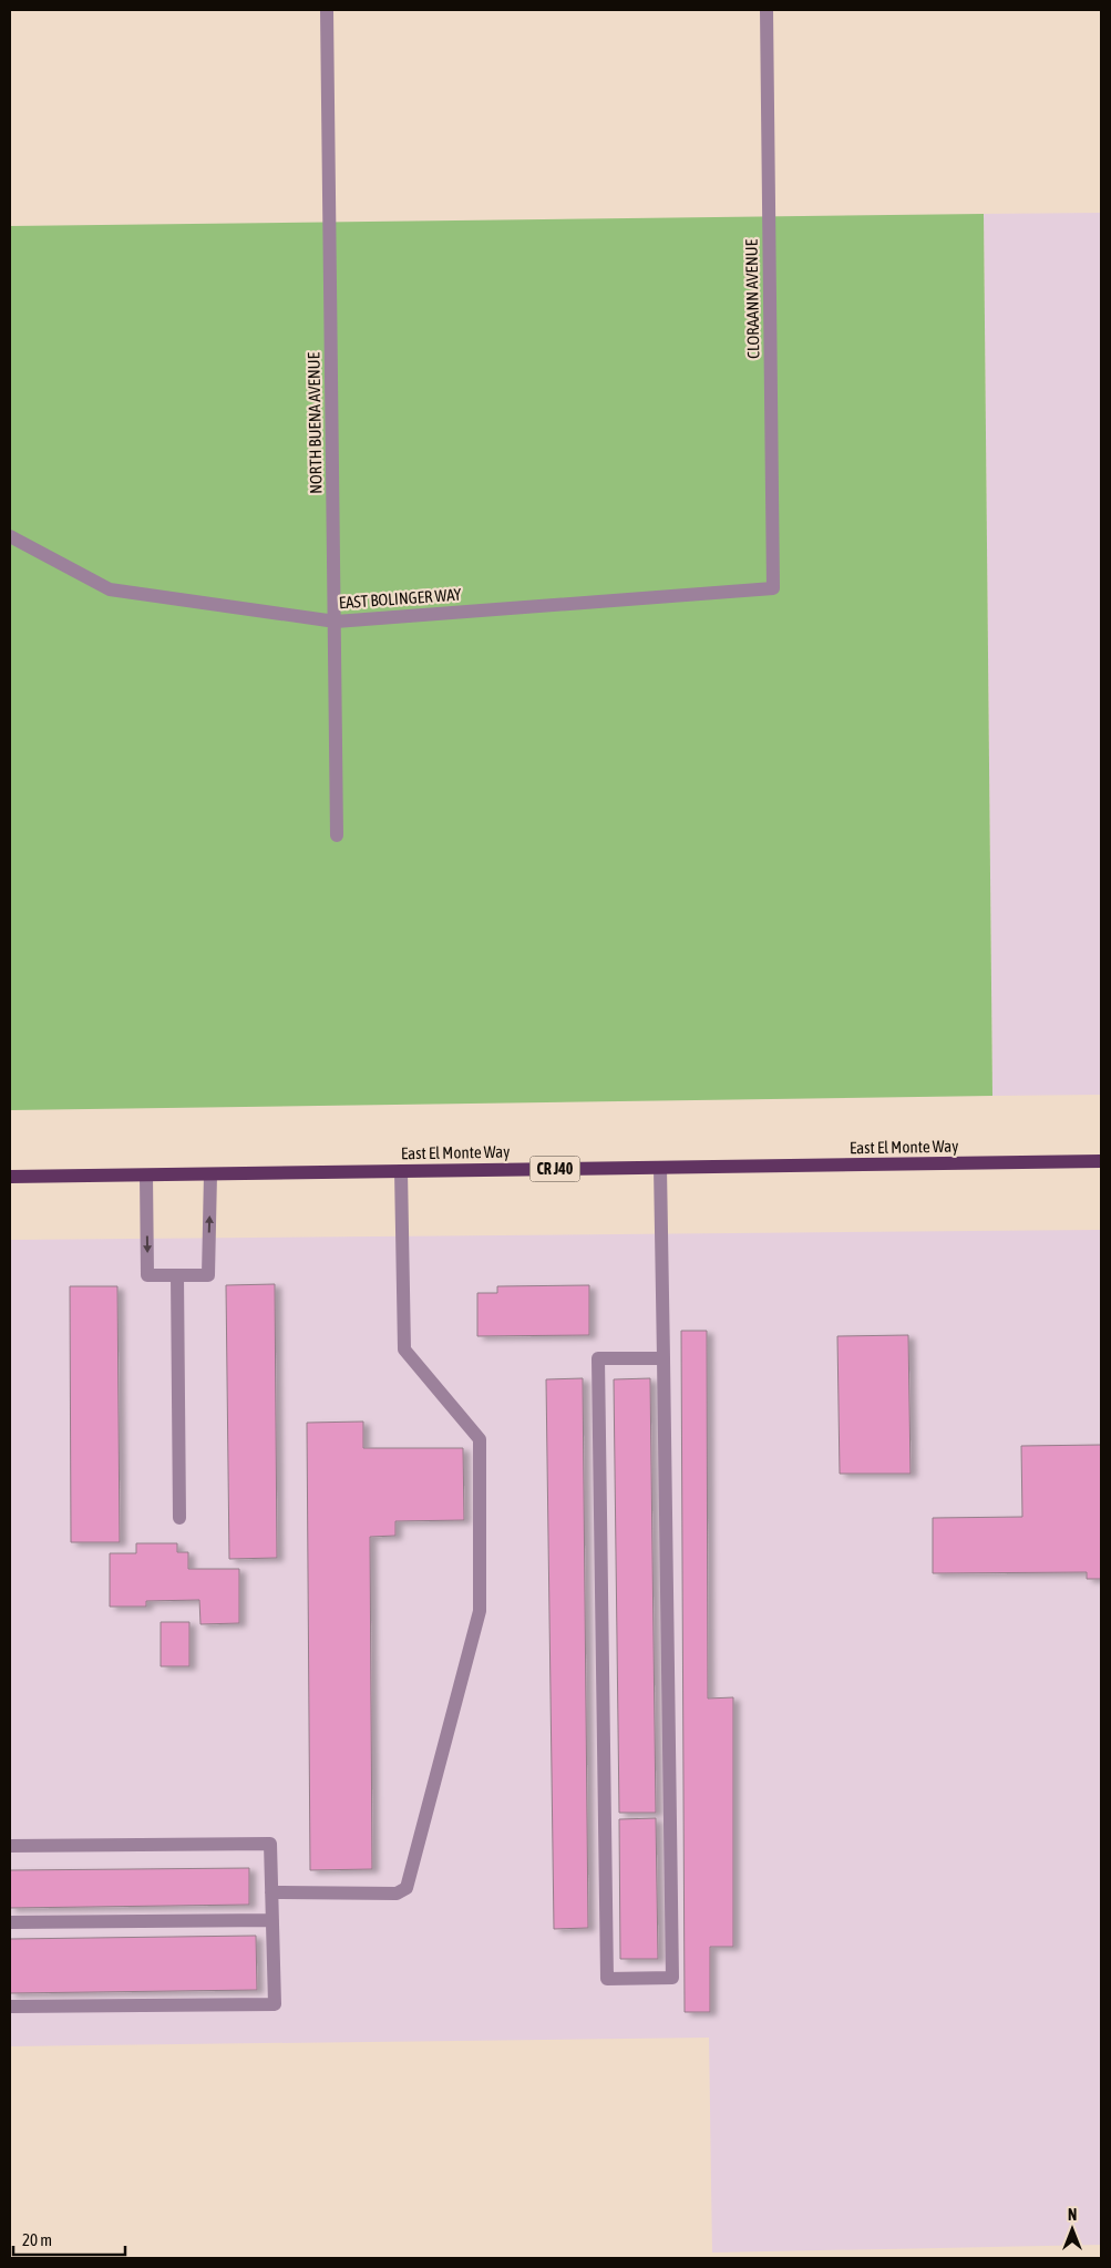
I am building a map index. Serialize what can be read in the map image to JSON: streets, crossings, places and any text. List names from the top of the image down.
{
  "streets": {
    "main road": ["East El Monte Way", "CR J40"],
    "street": ["CLORAANN AVENUE", "NORTH BUENA AVENUE", "EAST BOLINGER WAY"]
  },
  "crossings": [
    ["CLORAANN AVENUE", "EAST BOLINGER WAY"],
    ["NORTH BUENA AVENUE", "EAST BOLINGER WAY"]
  ],
  "scale_bar": "20 m",
  "north": "top"
}
